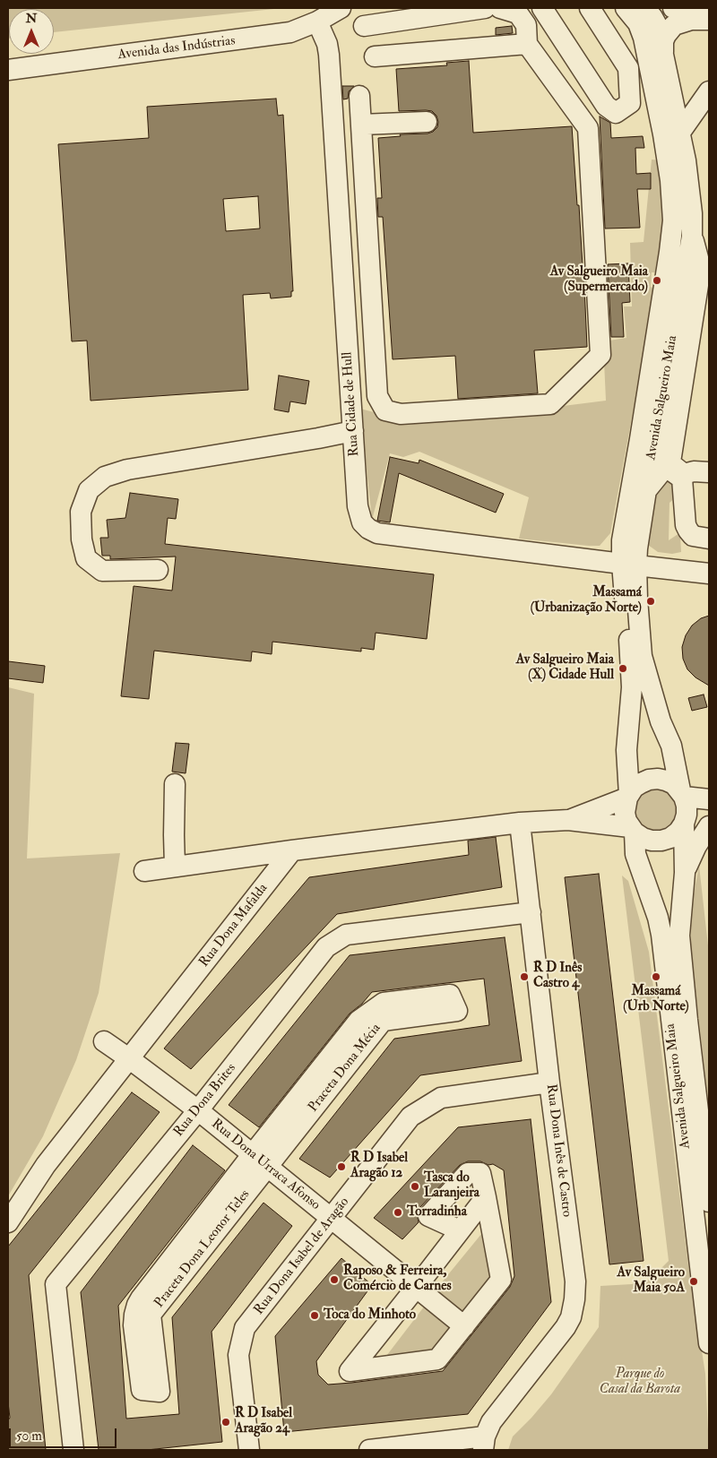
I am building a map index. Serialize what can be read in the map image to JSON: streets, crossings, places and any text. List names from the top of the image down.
{
  "streets": {
    "street": [
      "Avenida das Indústrias",
      "Avenida Salgueiro Maia",
      "Rua Cidade de Hull",
      "Rua Dona Mafalda",
      "Praceta Dona Mécia",
      "Rua Dona Brites",
      "Rua Dona Inês de Castro",
      "Rua Dona Urraca Afonso",
      "Praceta Dona Leonor Teles",
      "Rua Dona Isabel de Aragão"
    ]
  },
  "crossings": [
    ["Avenida das Indústrias", "Rua Cidade de Hull"],
    ["Avenida Salgueiro Maia", "Rua Cidade de Hull"],
    ["Rua Dona Mafalda", "Rua Dona Urraca Afonso"],
    ["Praceta Dona Mécia", "Rua Dona Urraca Afonso"],
    ["Praceta Dona Mécia", "Praceta Dona Leonor Teles"],
    ["Rua Dona Brites", "Rua Dona Inês de Castro"],
    ["Rua Dona Brites", "Rua Dona Urraca Afonso"],
    ["Rua Dona Inês de Castro", "Rua Dona Isabel de Aragão"],
    ["Rua Dona Urraca Afonso", "Praceta Dona Leonor Teles"],
    ["Rua Dona Urraca Afonso", "Rua Dona Isabel de Aragão"]
  ],
  "parks": ["Parque do Casal da Barota"],
  "places": [
    "Av Salgueiro Maia (Supermercado)",
    "Massamá (Urbanização Norte)",
    "Av Salgueiro Maia (X) Cidade Hull",
    "R D Inês Castro 4",
    "Massamá (Urb Norte)",
    "R D Isabel Aragão 12",
    "Tasca do Laranjeira",
    "Torradinha",
    "Raposo & Ferreira, Comércio de Carnes",
    "Av Salgueiro Maia 50A",
    "Toca do Minhoto",
    "R D Isabel Aragão 24"
  ],
  "scale_bar": "50 m",
  "north": "top"
}
